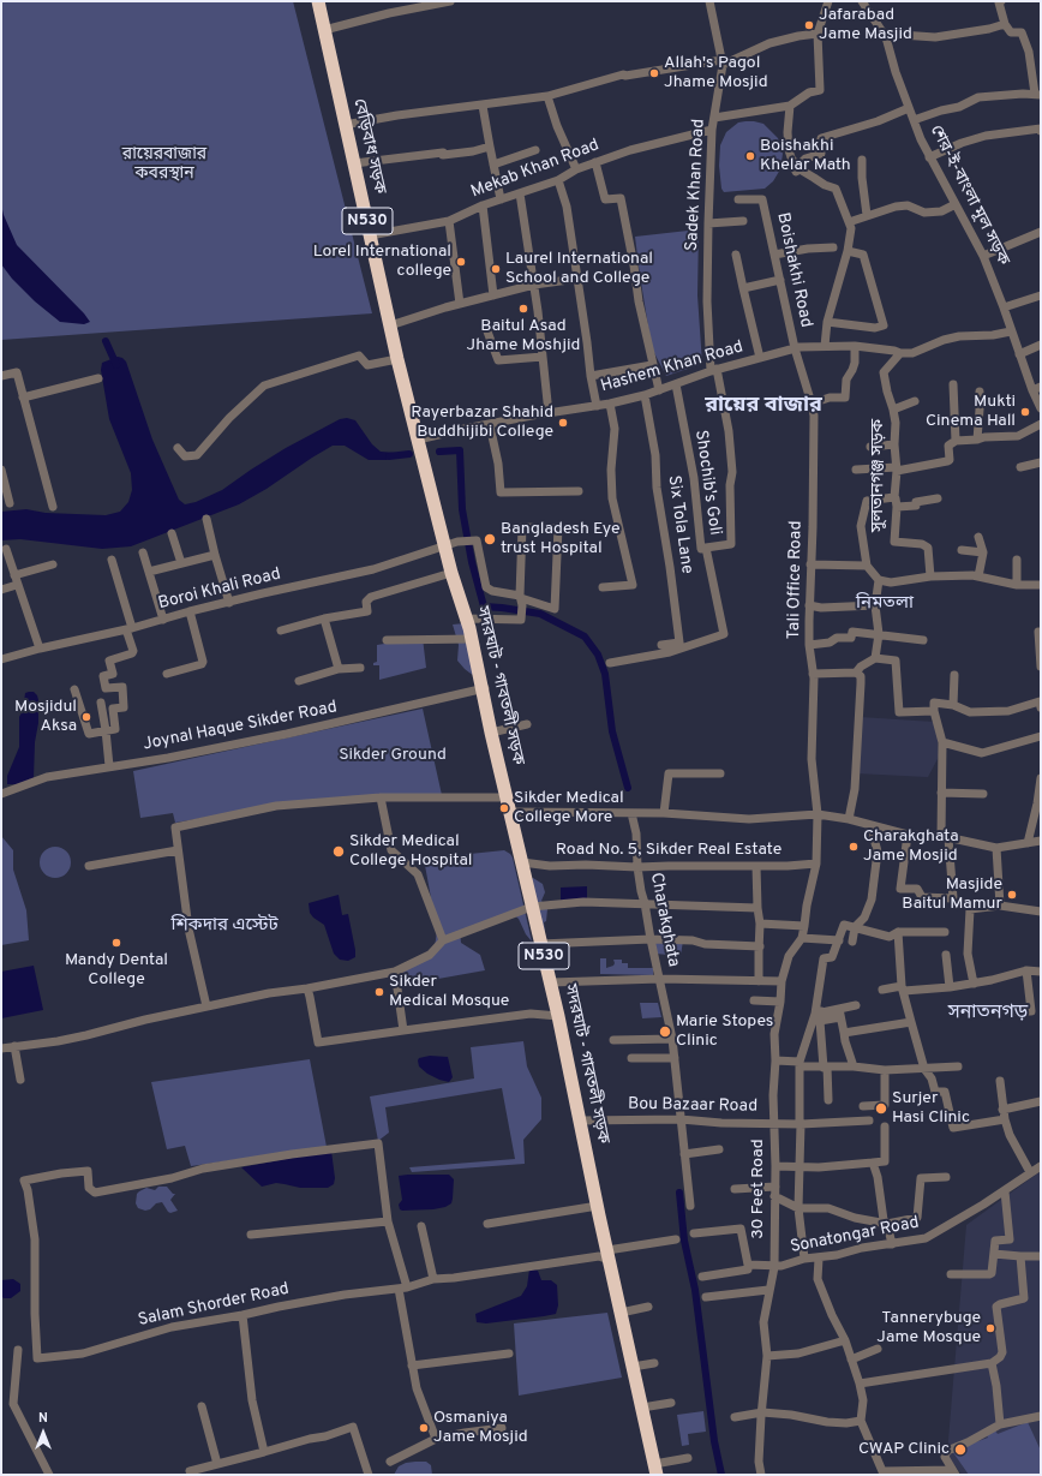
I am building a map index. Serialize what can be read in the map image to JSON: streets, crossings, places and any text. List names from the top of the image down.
{
  "streets": {
    "highway": ["বেড়িবাধ সড়ক", "N530", "সদরঘাট - গাবতলী সড়ক"],
    "street": [
      "Mekab Khan Road",
      "Sadek Khan Road",
      "শের-ই-বাংলা মূল সড়ক",
      "Boishakhi Road",
      "Hashem Khan Road",
      "সুলতানগঞ্জ সড়ক",
      "Shochib's Goli",
      "Six Tola Lane",
      "Tali Office Road",
      "Boroi Khali Road",
      "Joynal Haque Sikder Road",
      "Road No. 5, Sikder Real Estate",
      "Charakghata",
      "Bou Bazaar Road",
      "30 Feet Road",
      "Sonatongar Road",
      "Salam Shorder Road"
    ]
  },
  "crossings": [
    ["বেড়িবাধ সড়ক", "Mekab Khan Road"],
    ["বেড়িবাধ সড়ক", "Hashem Khan Road"],
    ["বেড়িবাধ সড়ক", "সদরঘাট - গাবতলী সড়ক"],
    ["Mekab Khan Road", "Sadek Khan Road"],
    ["Sadek Khan Road", "Hashem Khan Road"],
    ["Sadek Khan Road", "Shochib's Goli"],
    ["Boishakhi Road", "Hashem Khan Road"],
    ["Boishakhi Road", "Tali Office Road"],
    ["Hashem Khan Road", "সুলতানগঞ্জ সড়ক"],
    ["Hashem Khan Road", "Shochib's Goli"],
    ["Hashem Khan Road", "Six Tola Lane"],
    ["Hashem Khan Road", "Tali Office Road"],
    ["Hashem Khan Road", "সদরঘাট - গাবতলী সড়ক"],
    ["Tali Office Road", "Road No. 5, Sikder Real Estate"],
    ["Tali Office Road", "30 Feet Road"],
    ["Boroi Khali Road", "সদরঘাট - গাবতলী সড়ক"],
    ["সদরঘাট - গাবতলী সড়ক", "Joynal Haque Sikder Road"],
    ["সদরঘাট - গাবতলী সড়ক", "Road No. 5, Sikder Real Estate"],
    ["সদরঘাট - গাবতলী সড়ক", "Bou Bazaar Road"],
    ["সদরঘাট - গাবতলী সড়ক", "Salam Shorder Road"],
    ["Road No. 5, Sikder Real Estate", "Charakghata"],
    ["Charakghata", "Bou Bazaar Road"],
    ["Bou Bazaar Road", "30 Feet Road"],
    ["30 Feet Road", "Sonatongar Road"]
  ],
  "districts": [
    "রায়ের বাজার",
    "নিমতলা",
    "শিকদার এস্টেট",
    "সনাতনগড়"
  ],
  "parks": ["রায়েরবাজার কবরস্থান", "Sikder Ground"],
  "places": [
    "Jafarabad Jame Masjid",
    "Allah's Pagol Jhame Mosjid",
    "Boishakhi Khelar Math",
    "Lorel International college",
    "Laurel International School and College",
    "Baitul Asad Jhame Moshjid",
    "Mukti Cinema Hall",
    "Rayerbazar Shahid Buddhijibi College",
    "Bangladesh Eye trust Hospital",
    "Mosjidul Aksa",
    "Sikder Medical College More",
    "Charakghata Jame Mosjid",
    "Sikder Medical College Hospital",
    "Masjide Baitul Mamur",
    "Mandy Dental College",
    "Sikder Medical Mosque",
    "Marie Stopes Clinic",
    "Surjer Hasi Clinic",
    "Tannerybuge Jame Mosque",
    "Osmaniya Jame Mosjid",
    "CWAP Clinic"
  ],
  "north": "top"
}
